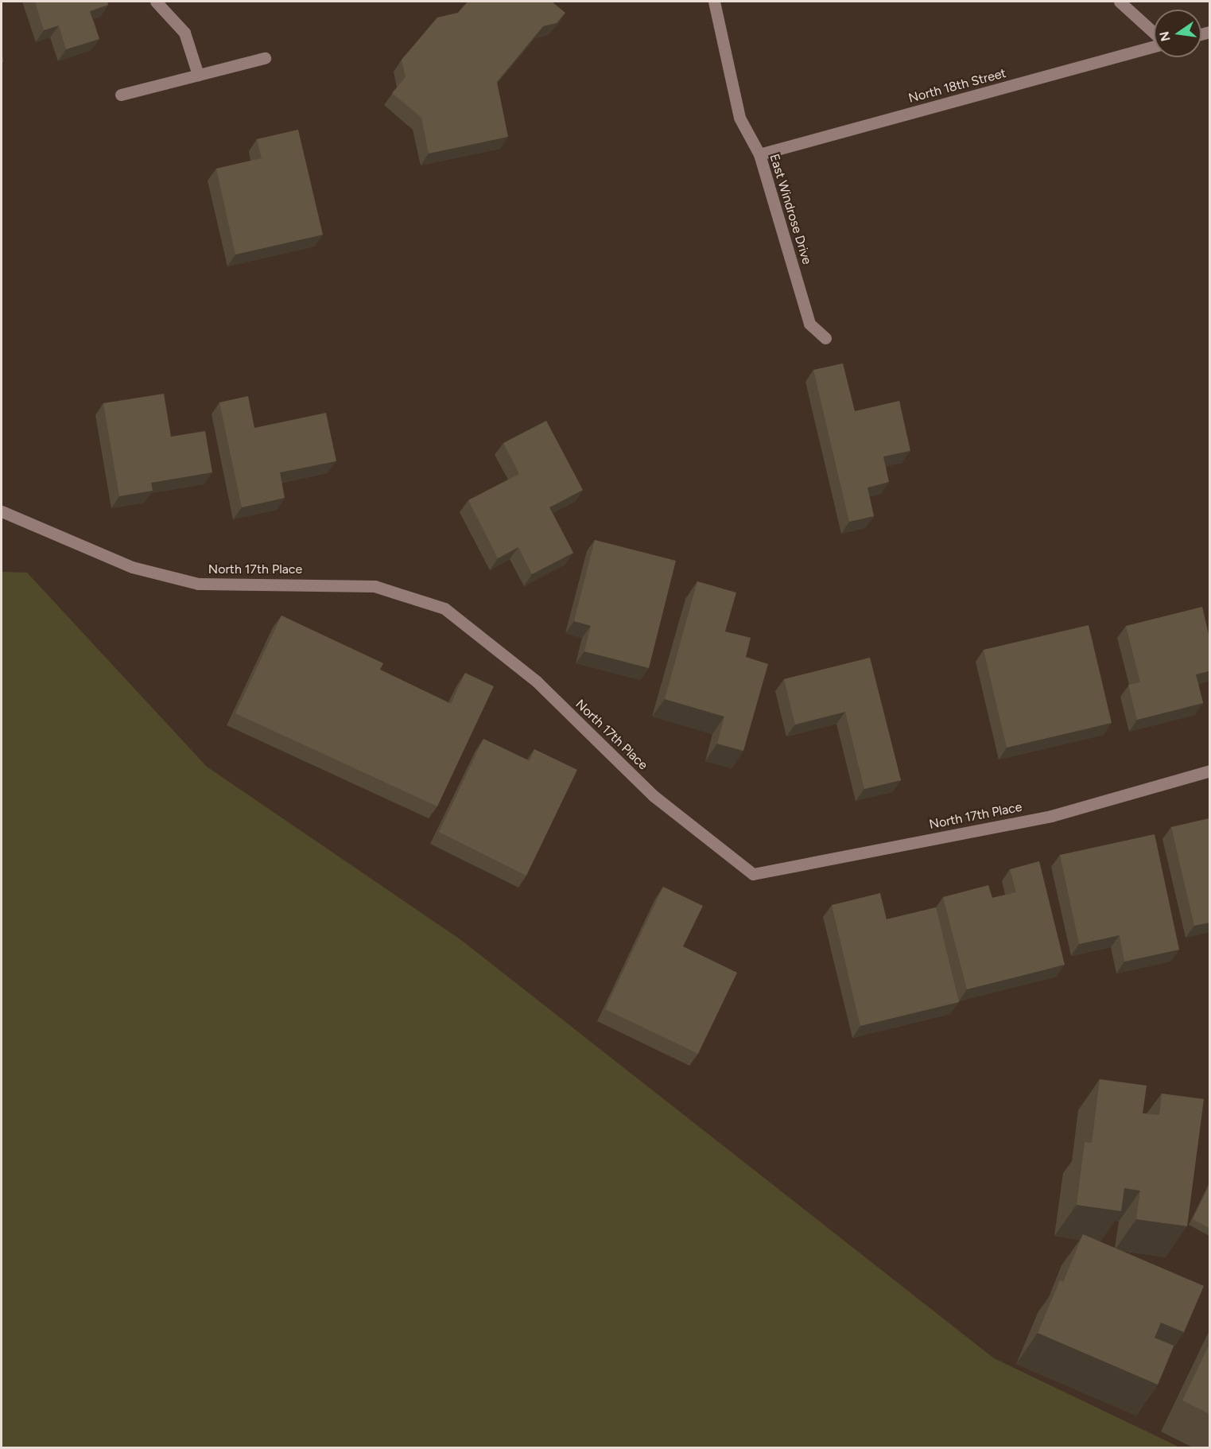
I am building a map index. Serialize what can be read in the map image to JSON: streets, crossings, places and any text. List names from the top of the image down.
{
  "streets": {
    "street": ["North 18th Street", "East Windrose Drive", "North 17th Place"]
  },
  "crossings": [
    ["North 18th Street", "East Windrose Drive"]
  ],
  "north": "left"
}
